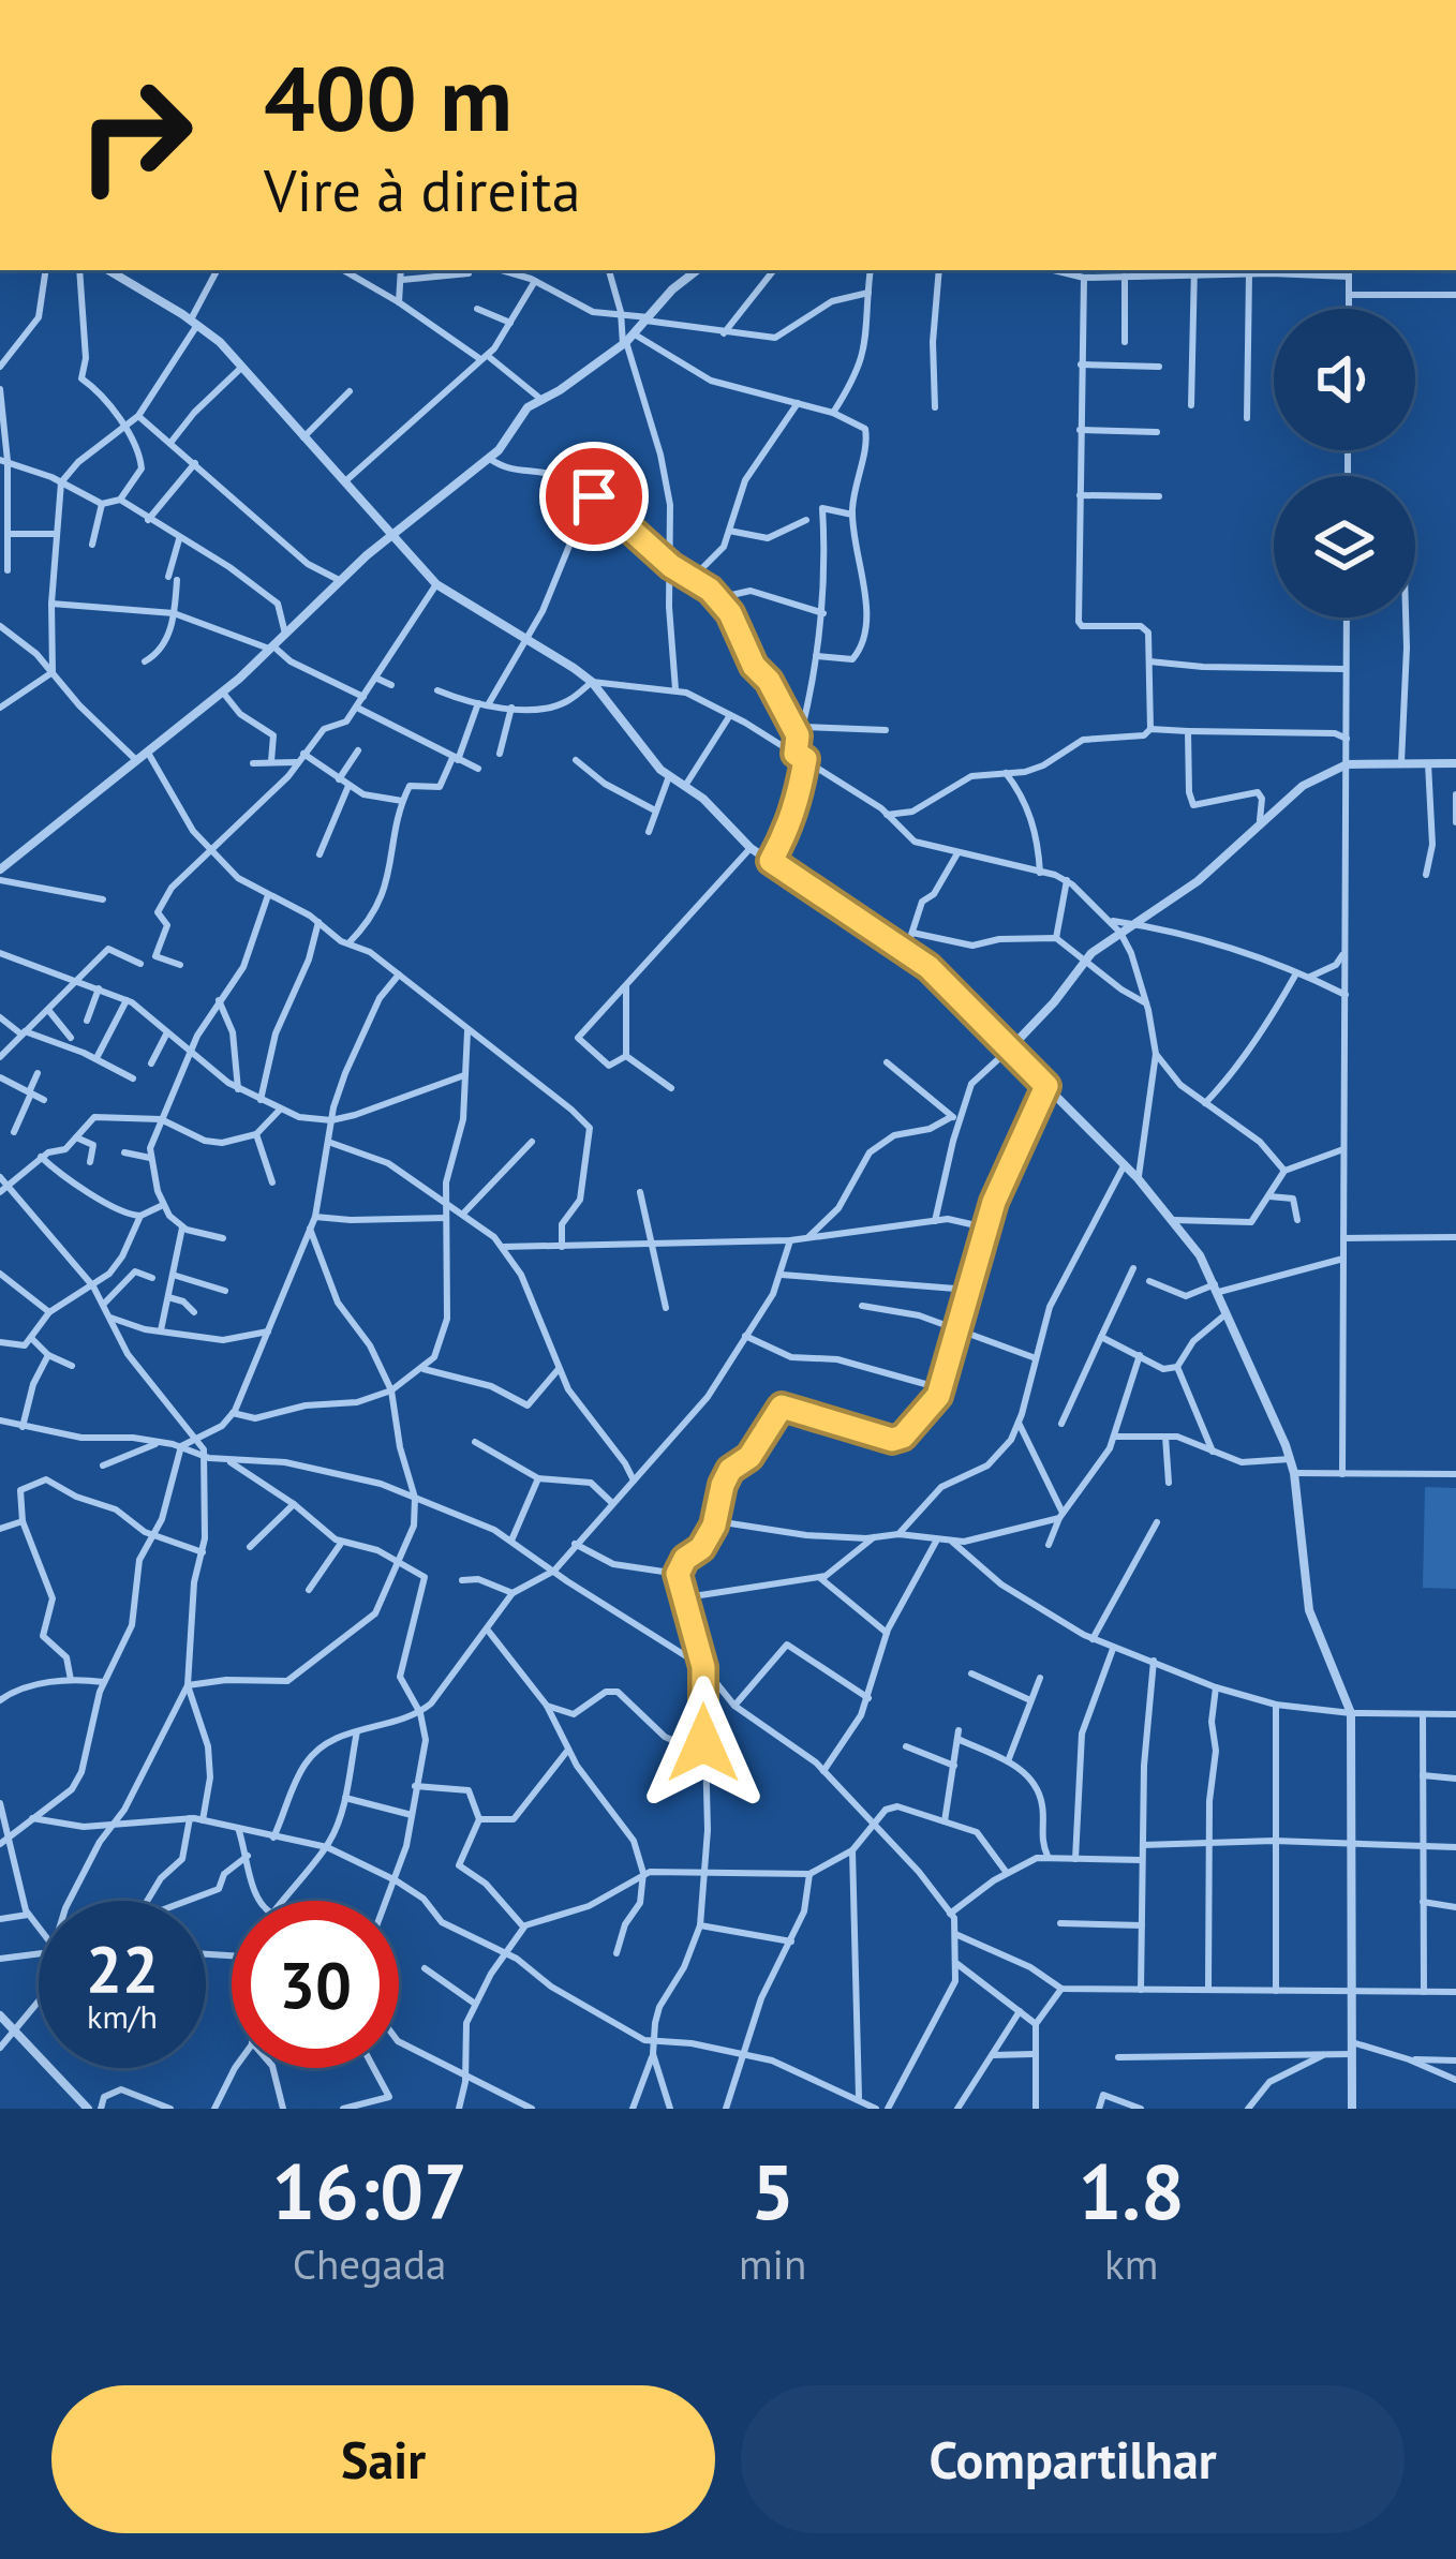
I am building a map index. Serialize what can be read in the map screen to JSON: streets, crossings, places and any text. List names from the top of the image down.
{
  "page": {
    "turn": ["400 m", "Vire à direita"],
    "speed": "22 km/h",
    "limit": "30",
    "eta": [
      "16:07",
      "Chegada",
      "5",
      "min",
      "1.8",
      "km"
    ],
    "buttons": ["Sair", "Compartilhar"]
  }
}
